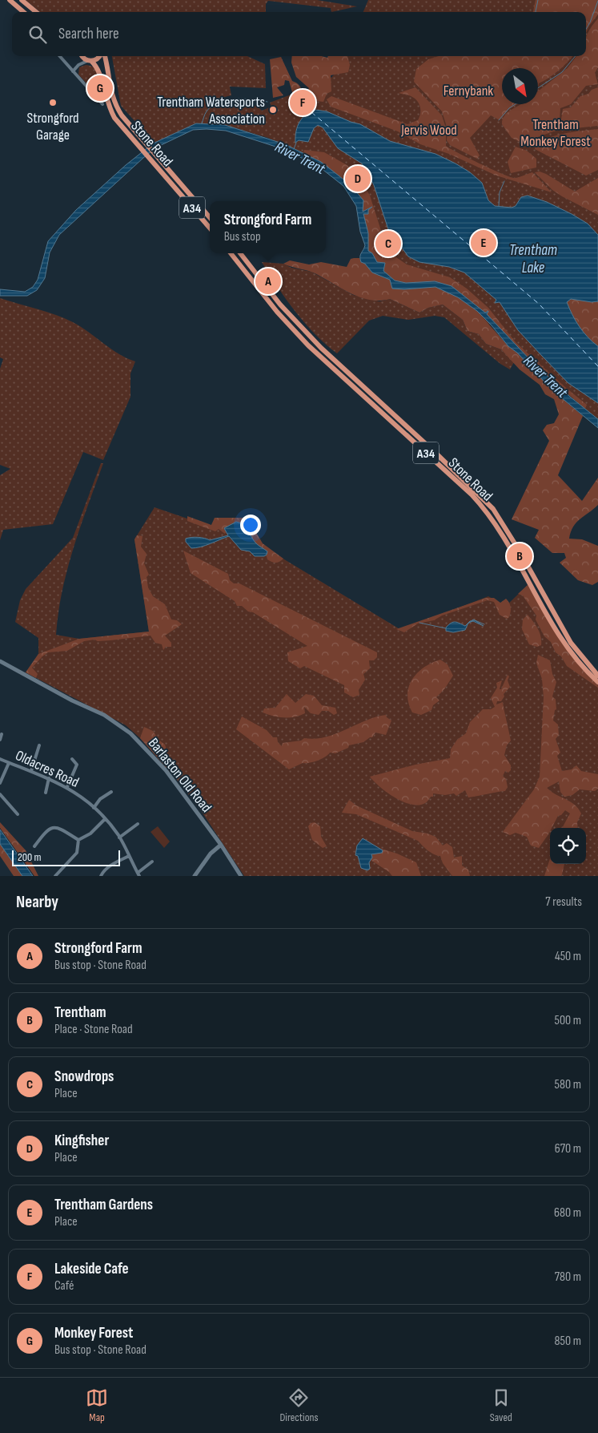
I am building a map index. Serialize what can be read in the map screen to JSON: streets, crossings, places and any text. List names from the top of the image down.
{
  "streets": {
    "highway": ["Stone Road", "A34"],
    "street": ["Oldacres Road", "Barlaston Old Road"]
  },
  "water": ["River Trent", "Trentham Lake"],
  "parks": ["Fernybank", "Trentham Monkey Forest", "Jervis Wood"],
  "places": ["Strongford Garage", "Trentham Watersports Association"],
  "scale_bar": "200 m",
  "north": "bottom right",
  "page": {
    "search": "Search here",
    "pins": [
      "G",
      "F",
      "D",
      "E",
      "C",
      "A",
      "B"
    ],
    "popup": ["Strongford Farm", "Bus stop"],
    "scale": "200 m",
    "heading": ["Nearby", "7 results"],
    "list": [
      {
        "mark": "A",
        "name": "Strongford Farm",
        "note": "Bus stop · Stone Road",
        "value": "450 m"
      },
      {
        "mark": "B",
        "name": "Trentham",
        "note": "Place · Stone Road",
        "value": "500 m"
      },
      {
        "mark": "C",
        "name": "Snowdrops",
        "note": "Place",
        "value": "580 m"
      },
      {
        "mark": "D",
        "name": "Kingfisher",
        "note": "Place",
        "value": "670 m"
      },
      {
        "mark": "E",
        "name": "Trentham Gardens",
        "note": "Place",
        "value": "680 m"
      },
      {
        "mark": "F",
        "name": "Lakeside Cafe",
        "note": "Café",
        "value": "780 m"
      },
      {
        "mark": "G",
        "name": "Monkey Forest",
        "note": "Bus stop · Stone Road",
        "value": "850 m"
      }
    ],
    "nav": ["Map", "Directions", "Saved"]
  }
}
